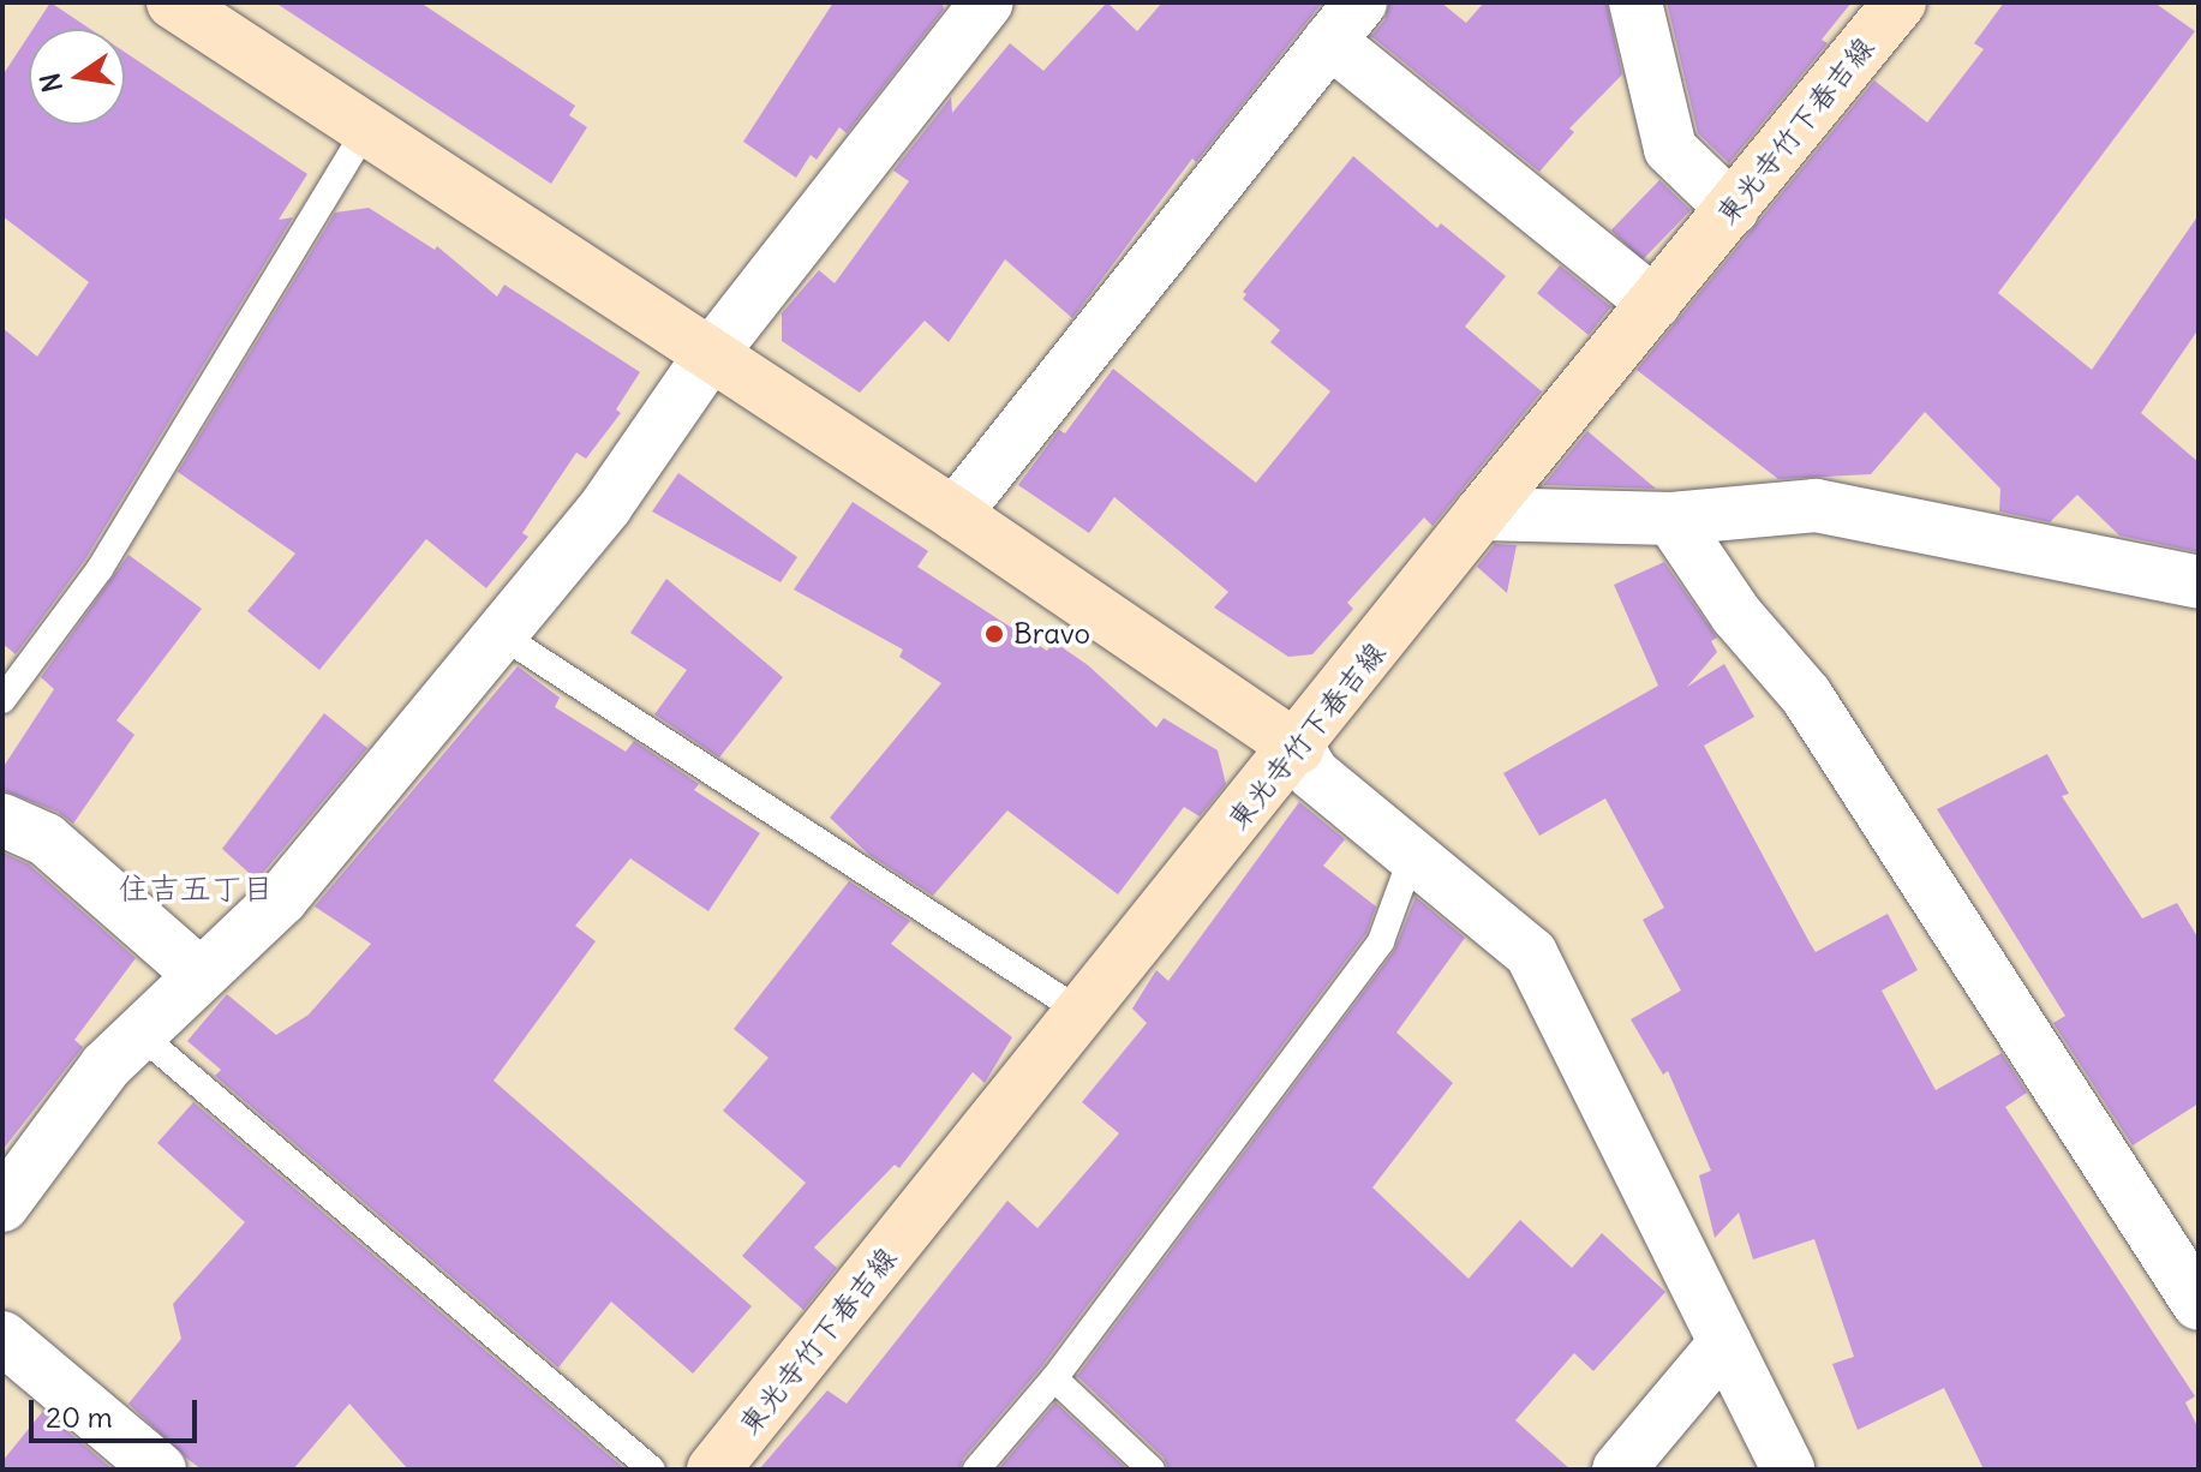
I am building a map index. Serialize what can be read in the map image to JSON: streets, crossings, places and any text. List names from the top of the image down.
{
  "streets": {
    "main road": ["東光寺竹下春吉線"]
  },
  "districts": ["住吉五丁目"],
  "places": ["Bravo"],
  "scale_bar": "20 m",
  "north": "left"
}
